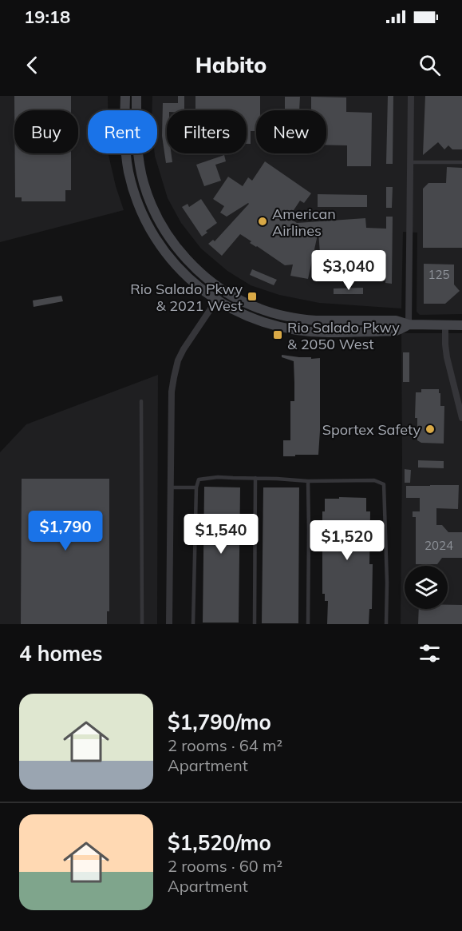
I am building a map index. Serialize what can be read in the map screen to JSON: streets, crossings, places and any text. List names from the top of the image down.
{
  "places": {
    "other": ["American Airlines", "Sportex Safety"],
    "transit": ["Rio Salado Pkwy & 2021 West", "Rio Salado Pkwy & 2050 West"]
  },
  "house_numbers": ["125", "2024"],
  "page": {
    "status": "19:18",
    "header": "Habito",
    "chip": [
      "Buy",
      "Rent",
      "Filters",
      "New"
    ],
    "price": [
      "$3,040",
      "$1,790",
      "$1,540",
      "$1,520"
    ],
    "heading": "4 homes",
    "list": [
      {
        "name": "$1,790/mo",
        "note": "2 rooms · 64 m² · Apartment"
      },
      {
        "name": "$1,520/mo",
        "note": "2 rooms · 60 m² · Apartment"
      }
    ]
  }
}
